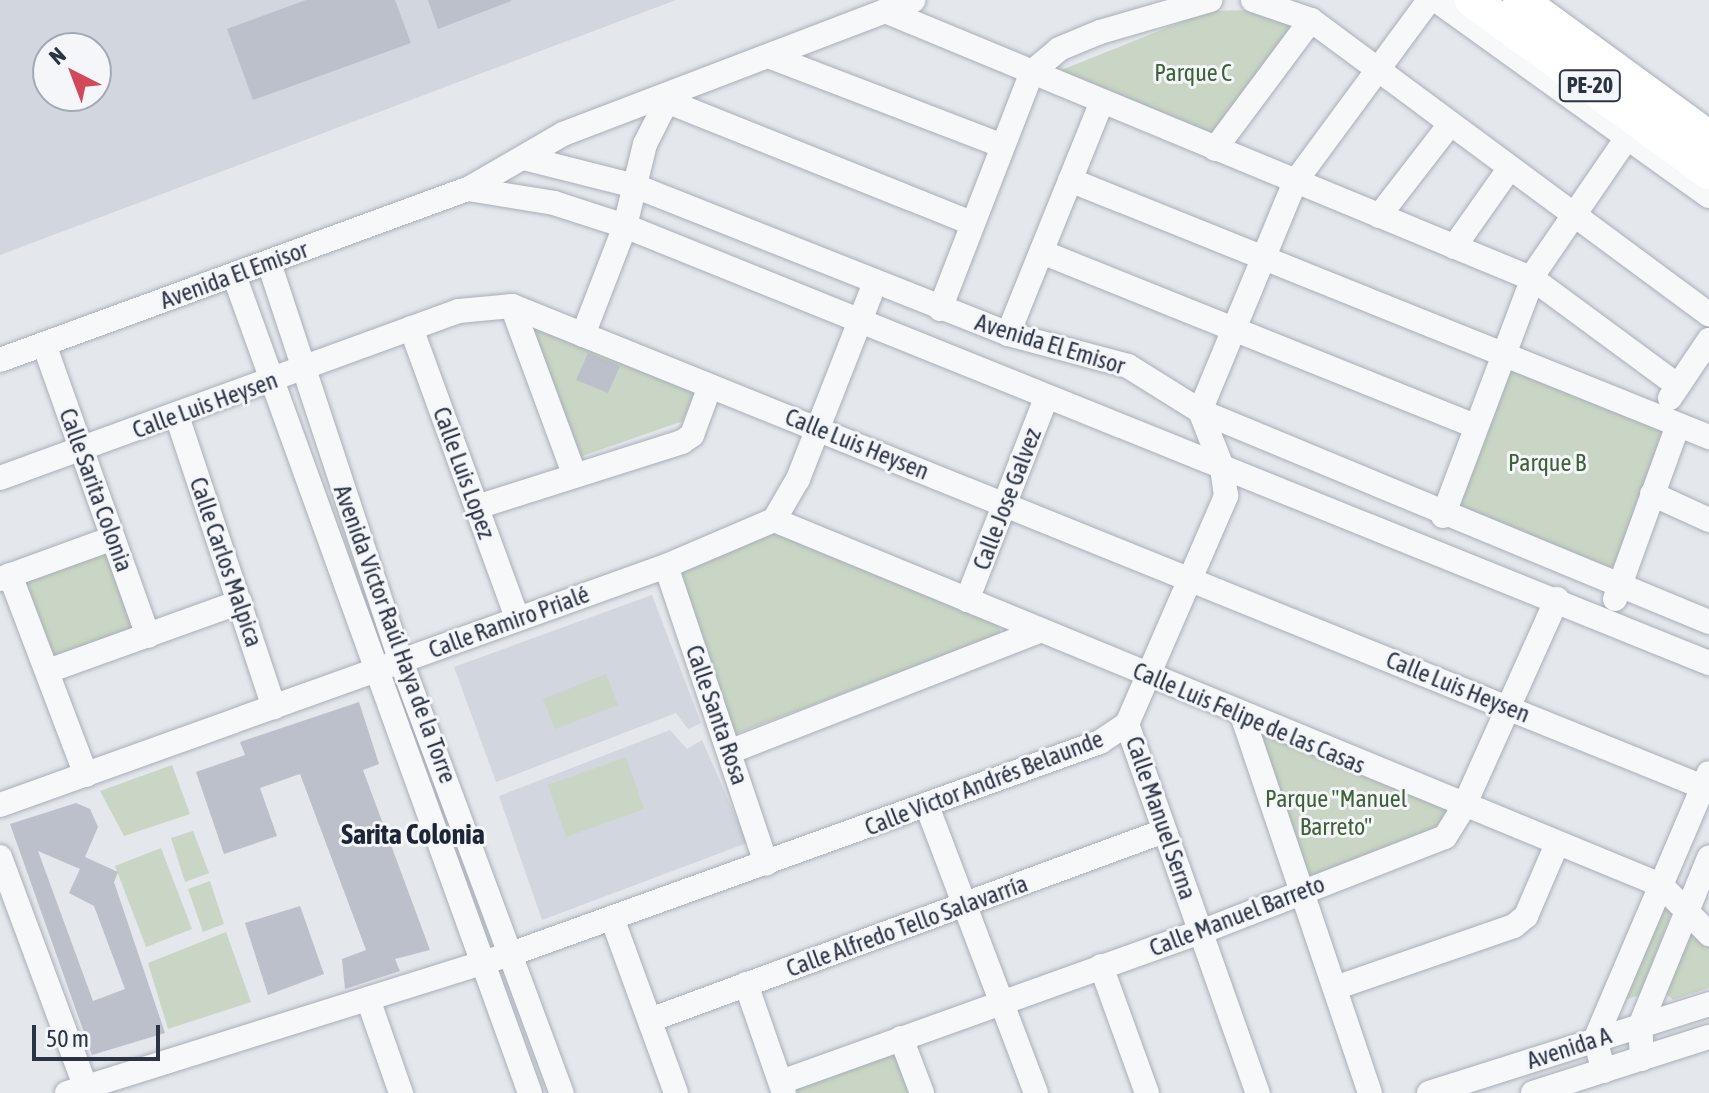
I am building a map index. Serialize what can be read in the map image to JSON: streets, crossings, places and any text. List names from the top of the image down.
{
  "streets": {
    "highway": ["PE-20"],
    "street": [
      "Avenida El Emisor",
      "Calle Luis Heysen",
      "Calle Luis Lopez",
      "Calle Sarita Colonia",
      "Calle Jose Galvez",
      "Calle Carlos Malpica",
      "Calle Ramiro Prialé",
      "Avenida Víctor Raúl Haya de la Torre",
      "Calle Santa Rosa",
      "Calle Luis Felipe de las Casas",
      "Calle Victor Andrés Belaunde",
      "Calle Manuel Serna",
      "Calle Manuel Barreto",
      "Calle Alfredo Tello Salavarría",
      "Avenida A"
    ]
  },
  "crossings": [
    ["Avenida El Emisor", "Calle Sarita Colonia"],
    ["Avenida El Emisor", "Calle Jose Galvez"],
    ["Avenida El Emisor", "Avenida Víctor Raúl Haya de la Torre"],
    ["Avenida El Emisor", "Calle Victor Andrés Belaunde"],
    ["Avenida El Emisor", "Calle Manuel Barreto"],
    ["Calle Luis Heysen", "Calle Luis Lopez"],
    ["Calle Luis Heysen", "Calle Sarita Colonia"],
    ["Calle Luis Heysen", "Calle Jose Galvez"],
    ["Calle Luis Heysen", "Calle Carlos Malpica"],
    ["Calle Luis Heysen", "Avenida Víctor Raúl Haya de la Torre"],
    ["Calle Luis Heysen", "Calle Victor Andrés Belaunde"],
    ["Calle Luis Heysen", "Calle Manuel Barreto"],
    ["Calle Luis Lopez", "Calle Ramiro Prialé"],
    ["Calle Jose Galvez", "Calle Luis Felipe de las Casas"],
    ["Calle Carlos Malpica", "Calle Ramiro Prialé"],
    ["Calle Ramiro Prialé", "Avenida Víctor Raúl Haya de la Torre"],
    ["Calle Ramiro Prialé", "Calle Santa Rosa"],
    ["Calle Ramiro Prialé", "Calle Luis Felipe de las Casas"],
    ["Avenida Víctor Raúl Haya de la Torre", "Calle Victor Andrés Belaunde"],
    ["Calle Santa Rosa", "Calle Victor Andrés Belaunde"],
    ["Calle Luis Felipe de las Casas", "Calle Victor Andrés Belaunde"],
    ["Calle Luis Felipe de las Casas", "Calle Manuel Barreto"],
    ["Calle Victor Andrés Belaunde", "Calle Manuel Serna"],
    ["Calle Manuel Serna", "Calle Manuel Barreto"],
    ["Calle Manuel Serna", "Calle Alfredo Tello Salavarría"]
  ],
  "districts": ["Sarita Colonia"],
  "parks": ["Parque C", "Parque B", "Parque \"Manuel Barreto\""],
  "scale_bar": "50 m",
  "north": "top left"
}
